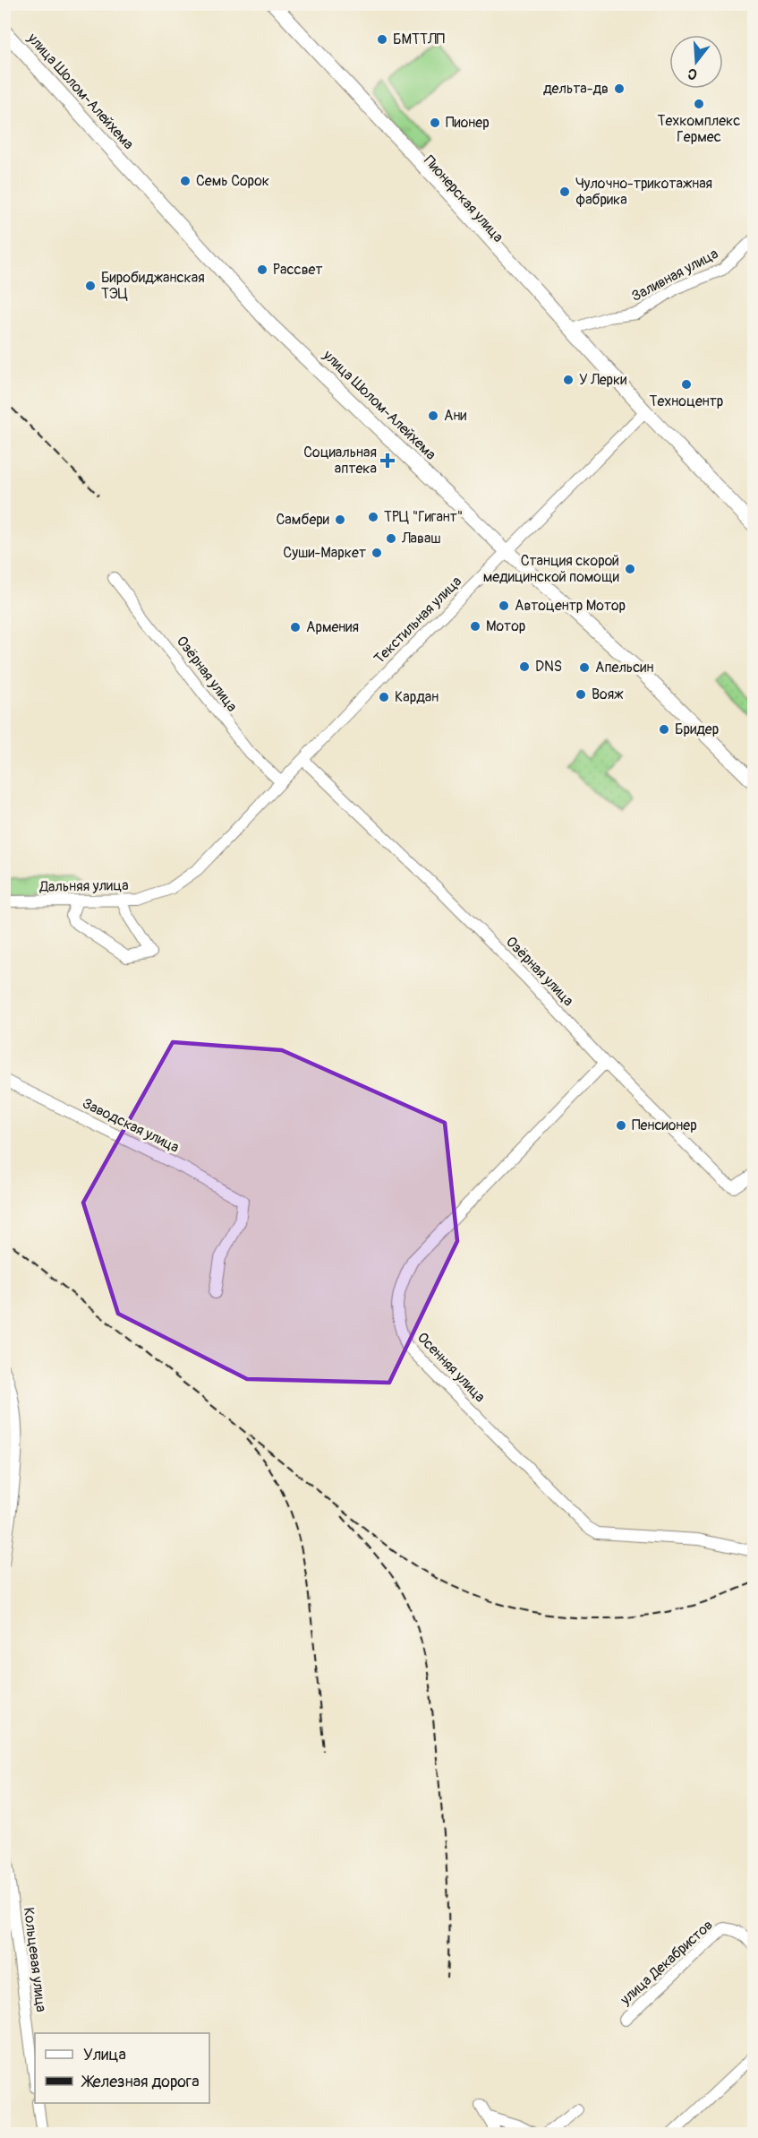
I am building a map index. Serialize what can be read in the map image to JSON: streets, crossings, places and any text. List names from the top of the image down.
{
  "streets": {
    "main road": ["улица Шолом-Алейхема", "Пионерская улица"],
    "street": [
      "Заливная улица",
      "Текстильная улица",
      "Озёрная улица",
      "Дальняя улица",
      "Заводская улица",
      "Осенняя улица",
      "Кольцевая улица",
      "улица Декабристов"
    ]
  },
  "crossings": [
    ["улица Шолом-Алейхема", "Текстильная улица"],
    ["Пионерская улица", "Заливная улица"],
    ["Пионерская улица", "Текстильная улица"],
    ["Текстильная улица", "Озёрная улица"],
    ["Текстильная улица", "Дальняя улица"],
    ["Озёрная улица", "Дальняя улица"],
    ["Озёрная улица", "Осенняя улица"]
  ],
  "places": {
    "other": [
      "БМТТЛП",
      "дельта-дв",
      "Техкомплекс Гермес",
      "Пионер",
      "Семь Сорок",
      "Чулочно-трикотажная фабрика",
      "Рассвет",
      "Биробиджанская ТЭЦ",
      "У Лерки",
      "Техноцентр",
      "Ани",
      "ТРЦ \"Гигант\"",
      "Самбери",
      "Лаваш",
      "Суши-Маркет",
      "Станция скорой медицинской помощи",
      "Автоцентр Мотор",
      "Мотор",
      "Армения",
      "DNS",
      "Апельсин",
      "Вояж",
      "Кардан",
      "Бридер",
      "Пенсионер"
    ],
    "health": ["Социальная аптека"]
  },
  "legend": ["Улица", "Железная дорога"],
  "north": "bottom"
}
